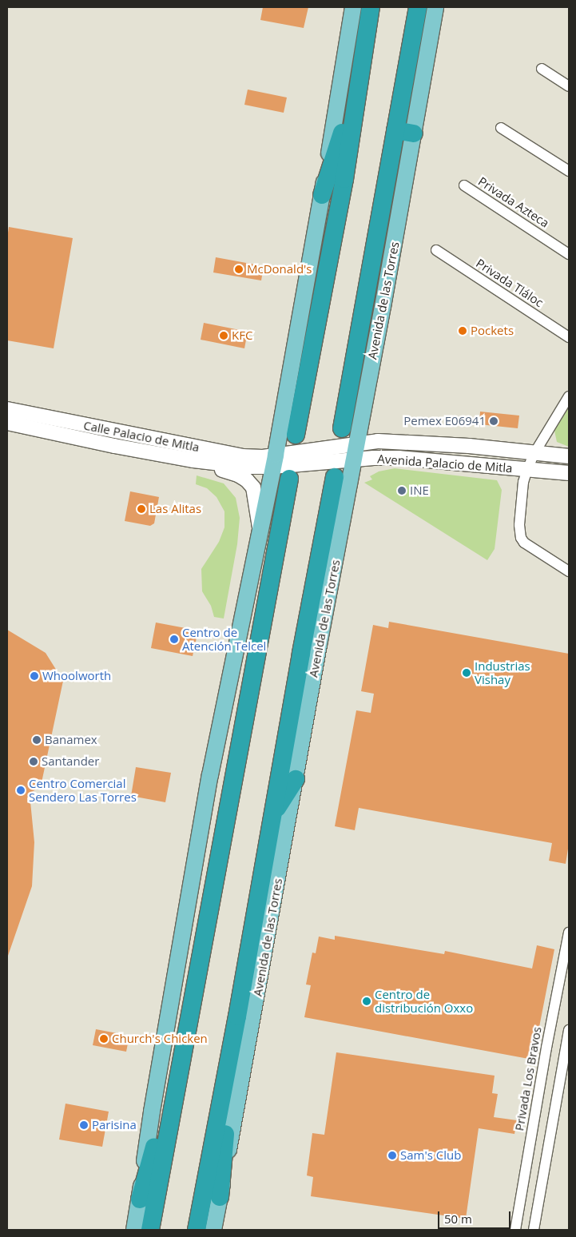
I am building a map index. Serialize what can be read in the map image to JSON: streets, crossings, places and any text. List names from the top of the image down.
{
  "streets": {
    "highway": ["Avenida de las Torres"],
    "main road": ["Calle Palacio de Mitla", "Avenida Palacio de Mitla"],
    "street": ["Privada Azteca", "Privada Tláloc", "Privada Los Bravos"]
  },
  "crossings": [
    ["Avenida de las Torres", "Avenida Palacio de Mitla"],
    ["Calle Palacio de Mitla", "Avenida Palacio de Mitla"]
  ],
  "places": [
    "McDonald's",
    "Pockets",
    "KFC",
    "Pemex E06941",
    "INE",
    "Las Alitas",
    "Centro de Atención Telcel",
    "Industrias Vishay",
    "Whoolworth",
    "Banamex",
    "Santander",
    "Centro Comercial Sendero Las Torres",
    "Centro de distribución Oxxo",
    "Church's Chicken",
    "Parisina",
    "Sam's Club"
  ],
  "scale_bar": "50 m"
}
